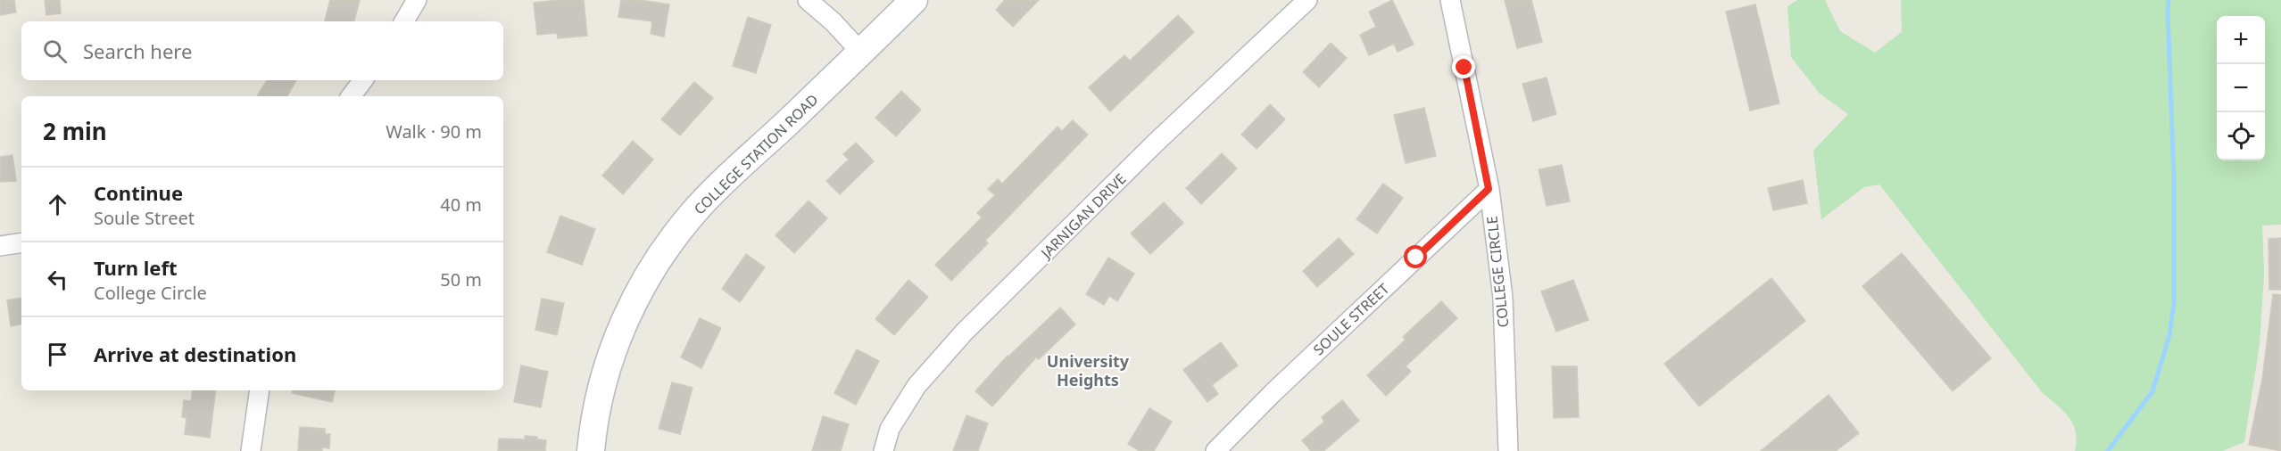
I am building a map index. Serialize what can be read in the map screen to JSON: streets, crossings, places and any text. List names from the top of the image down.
{
  "streets": {
    "main road": ["COLLEGE STATION ROAD"],
    "street": ["JARNIGAN DRIVE", "COLLEGE CIRCLE", "SOULE STREET"]
  },
  "crossings": [
    ["COLLEGE CIRCLE", "SOULE STREET"]
  ],
  "districts": ["University Heights"],
  "page": {
    "map_buttons": ["+", "−"],
    "search": "Search here",
    "heading": ["2 min", "Walk · 90 m"],
    "list": [
      ["Continue", "Soule Street", "40 m"],
      ["Turn left", "College Circle", "50 m"],
      "Arrive at destination"
    ]
  }
}
